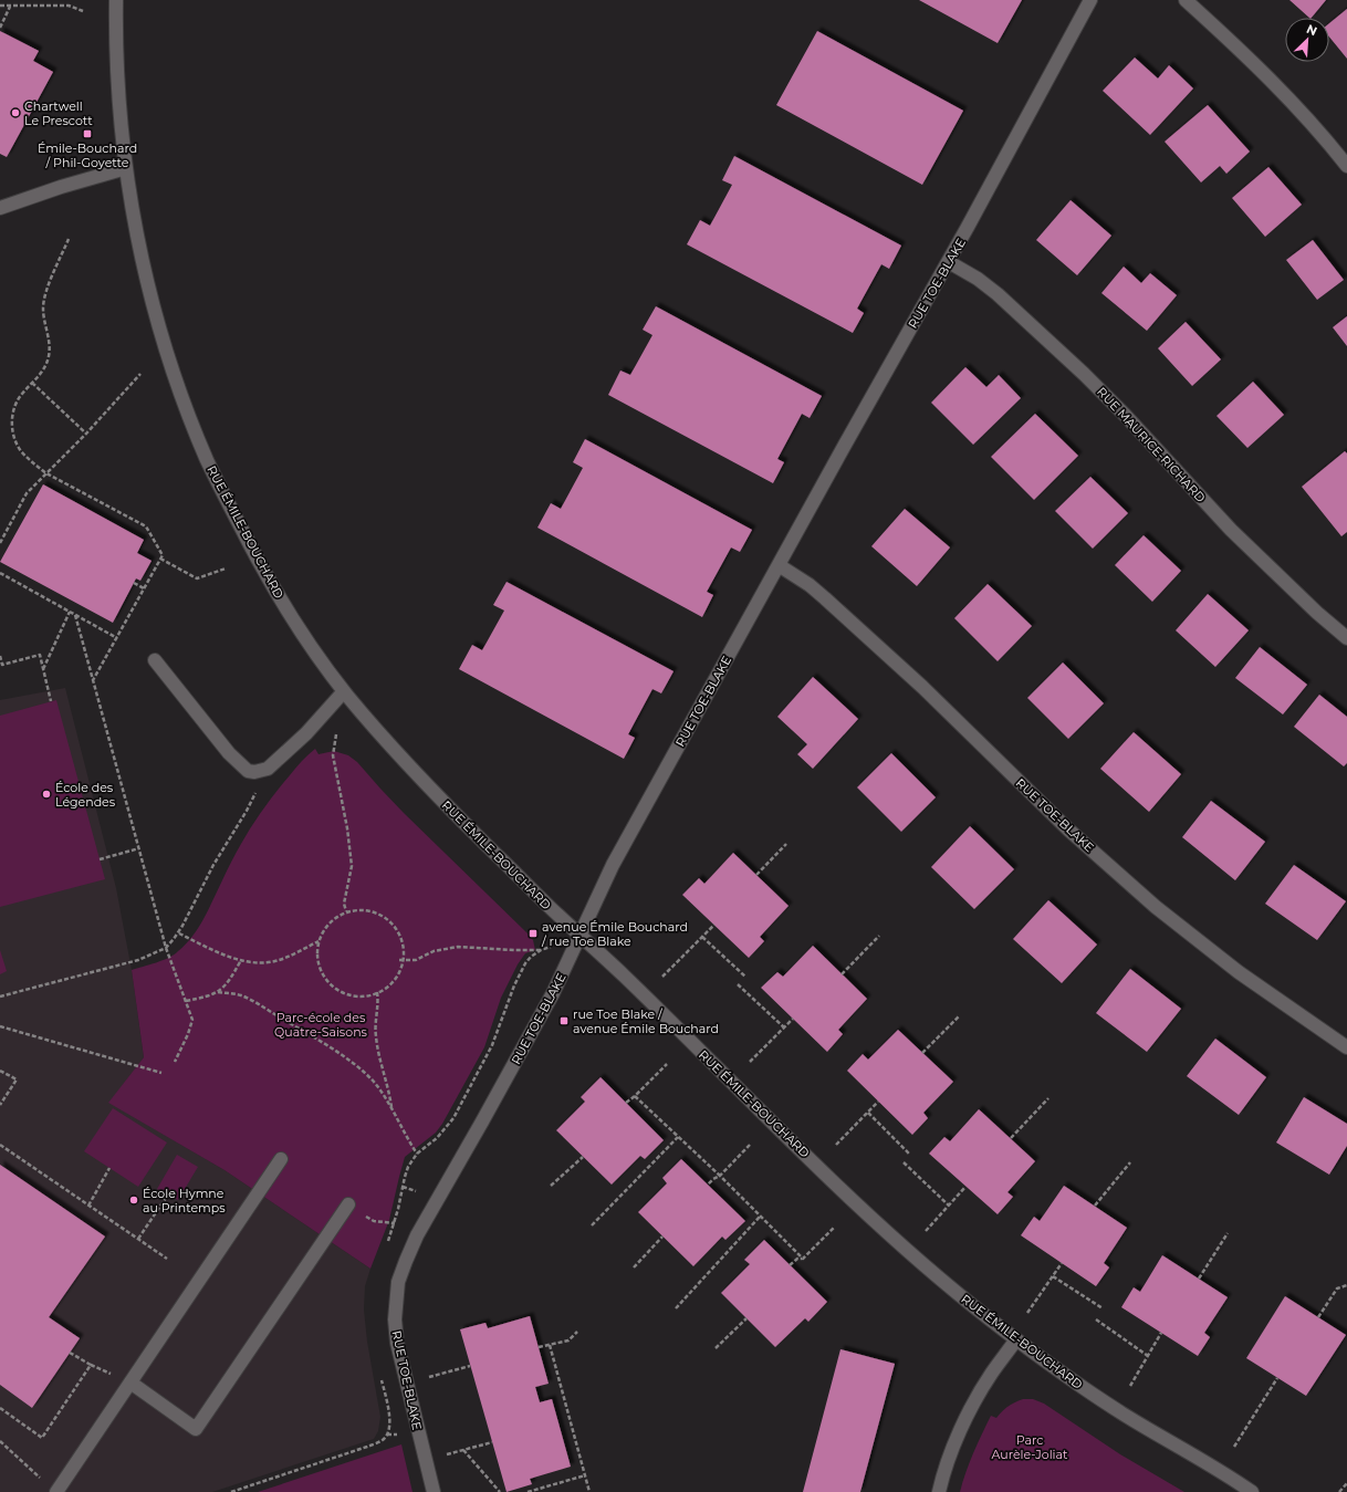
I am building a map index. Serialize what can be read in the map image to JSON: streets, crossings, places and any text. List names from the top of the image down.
{
  "streets": {
    "street": ["RUE TOE-BLAKE", "RUE MAURICE-RICHARD", "RUE ÉMILE-BOUCHARD"]
  },
  "crossings": [
    ["RUE TOE-BLAKE", "RUE MAURICE-RICHARD"],
    ["RUE TOE-BLAKE", "RUE ÉMILE-BOUCHARD"]
  ],
  "parks": ["Parc-école des Quatre-Saisons", "Parc Aurèle-Joliat"],
  "places": {
    "other": ["Chartwell Le Prescott", "École des Légendes", "École Hymne au Printemps"],
    "transit": ["Émile-Bouchard / Phil-Goyette", "avenue Émile Bouchard / rue Toe Blake", "rue Toe Blake / avenue Émile Bouchard"]
  },
  "north": "top right"
}
